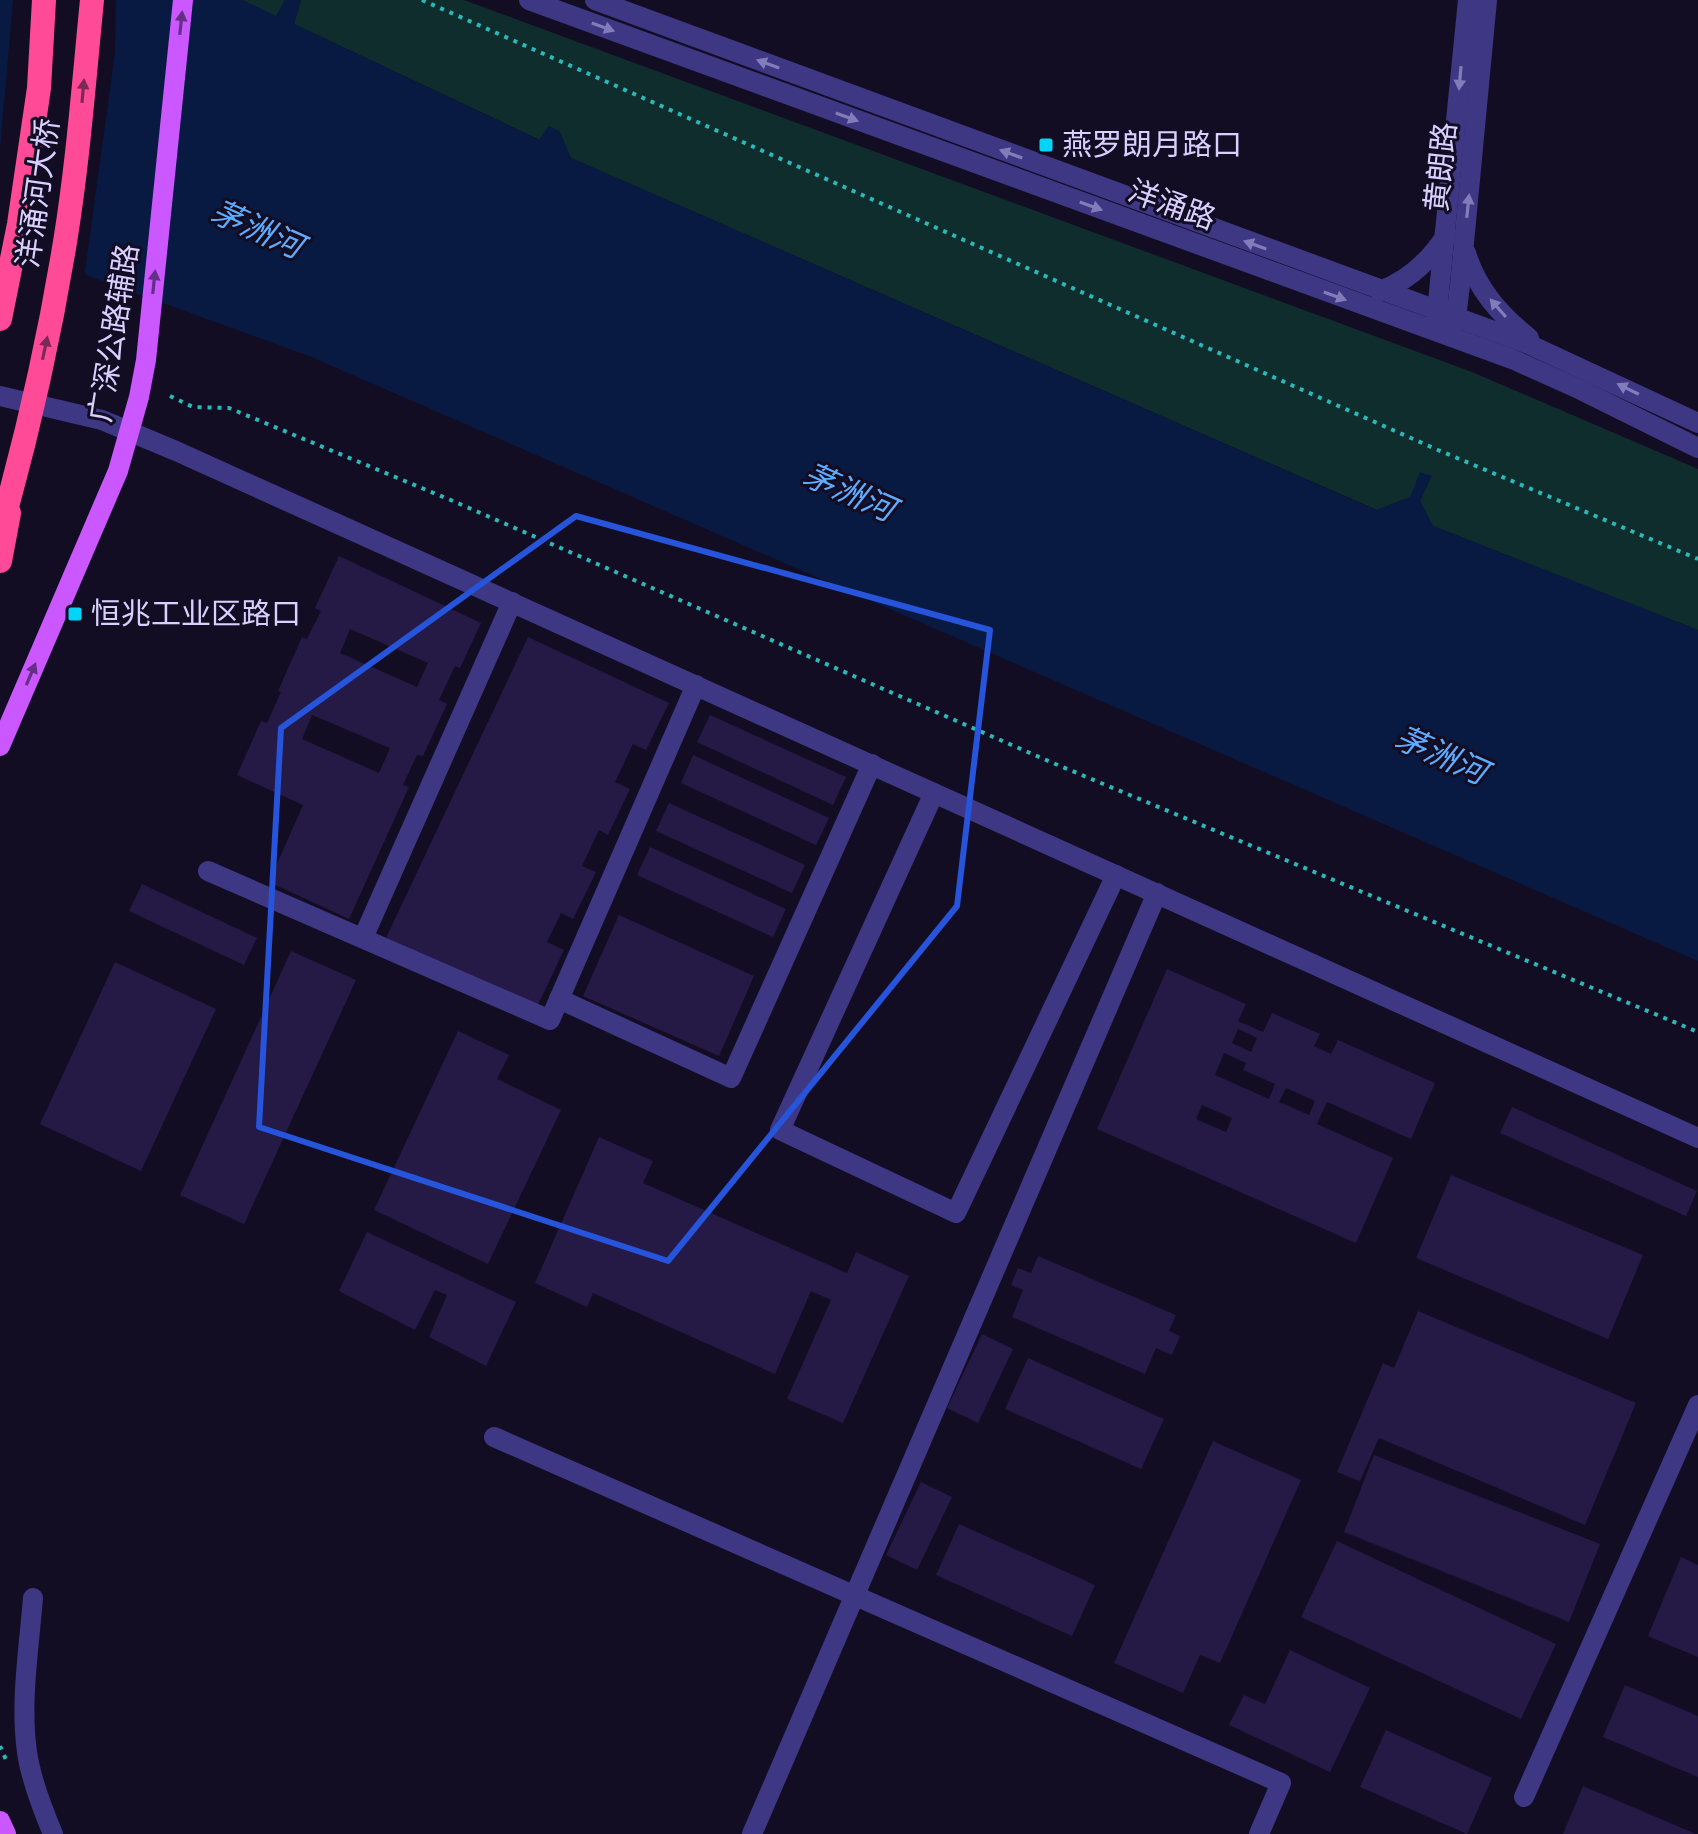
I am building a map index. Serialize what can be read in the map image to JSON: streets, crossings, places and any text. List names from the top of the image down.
{
  "streets": {
    "highway": ["洋涌河大桥"],
    "main road": ["广深公路辅路"],
    "street": ["黄朗路", "洋涌路"]
  },
  "crossings": [
    ["黄朗路", "洋涌路"]
  ],
  "one_way": ["广深公路辅路"],
  "water": ["茅洲河"],
  "places": {
    "transit": ["燕罗朗月路口", "恒兆工业区路口"]
  }
}
